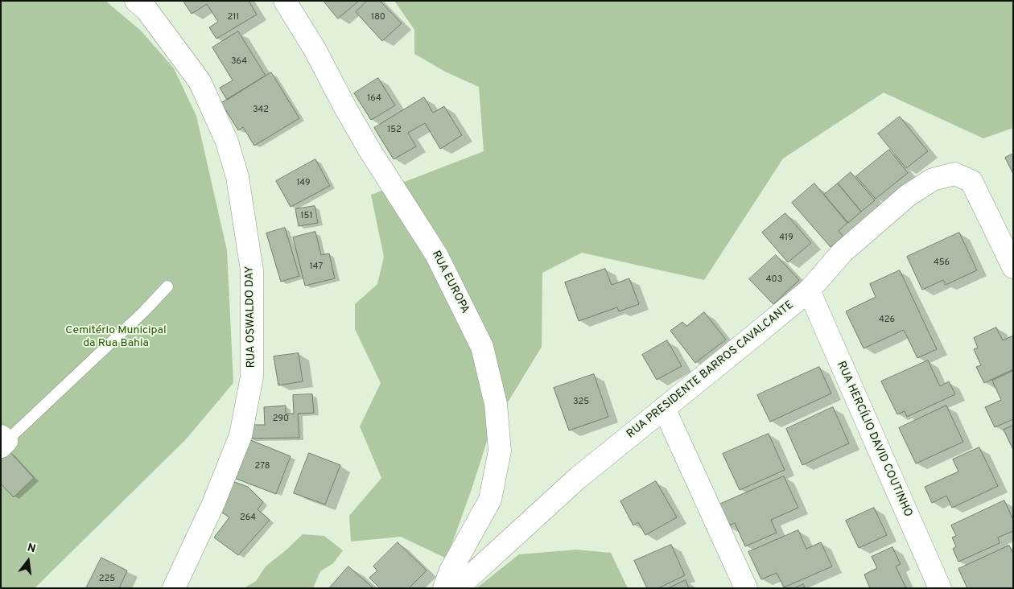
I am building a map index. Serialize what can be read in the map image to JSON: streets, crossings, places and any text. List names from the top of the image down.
{
  "streets": {
    "street": [
      "RUA EUROPA",
      "RUA OSWALDO DAY",
      "RUA PRESIDENTE BARROS CAVALCANTE",
      "RUA HERCÍLIO DAVID COUTINHO"
    ]
  },
  "crossings": [
    ["RUA PRESIDENTE BARROS CAVALCANTE", "RUA HERCÍLIO DAVID COUTINHO"]
  ],
  "parks": ["Cemitério Municipal da Rua Bahia"],
  "house_numbers": [
    "211",
    "180",
    "364",
    "164",
    "342",
    "152",
    "149",
    "151",
    "419",
    "456",
    "147",
    "403",
    "426",
    "325",
    "290",
    "278",
    "264",
    "225"
  ],
  "north": "top"
}
